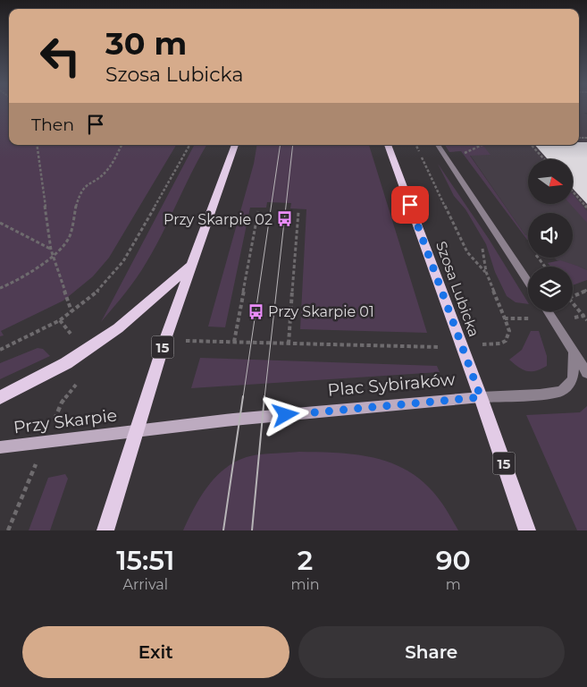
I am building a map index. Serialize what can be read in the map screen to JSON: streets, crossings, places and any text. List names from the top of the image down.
{
  "streets": {
    "main road": ["Szosa Lubicka", "15"],
    "street": ["Plac Sybiraków", "Przy Skarpie"]
  },
  "crossings": [
    ["Szosa Lubicka", "15"],
    ["Szosa Lubicka", "Plac Sybiraków"],
    ["15", "Plac Sybiraków"],
    ["15", "Przy Skarpie"],
    ["Plac Sybiraków", "Przy Skarpie"]
  ],
  "places": {
    "bus stop": ["Przy Skarpie 02", "Przy Skarpie 01"]
  },
  "north": "right",
  "page": {
    "turn": ["30 m", "Szosa Lubicka"],
    "then": "Then",
    "eta": [
      "15:51",
      "Arrival",
      "2",
      "min",
      "90",
      "m"
    ],
    "buttons": ["Exit", "Share"]
  }
}
